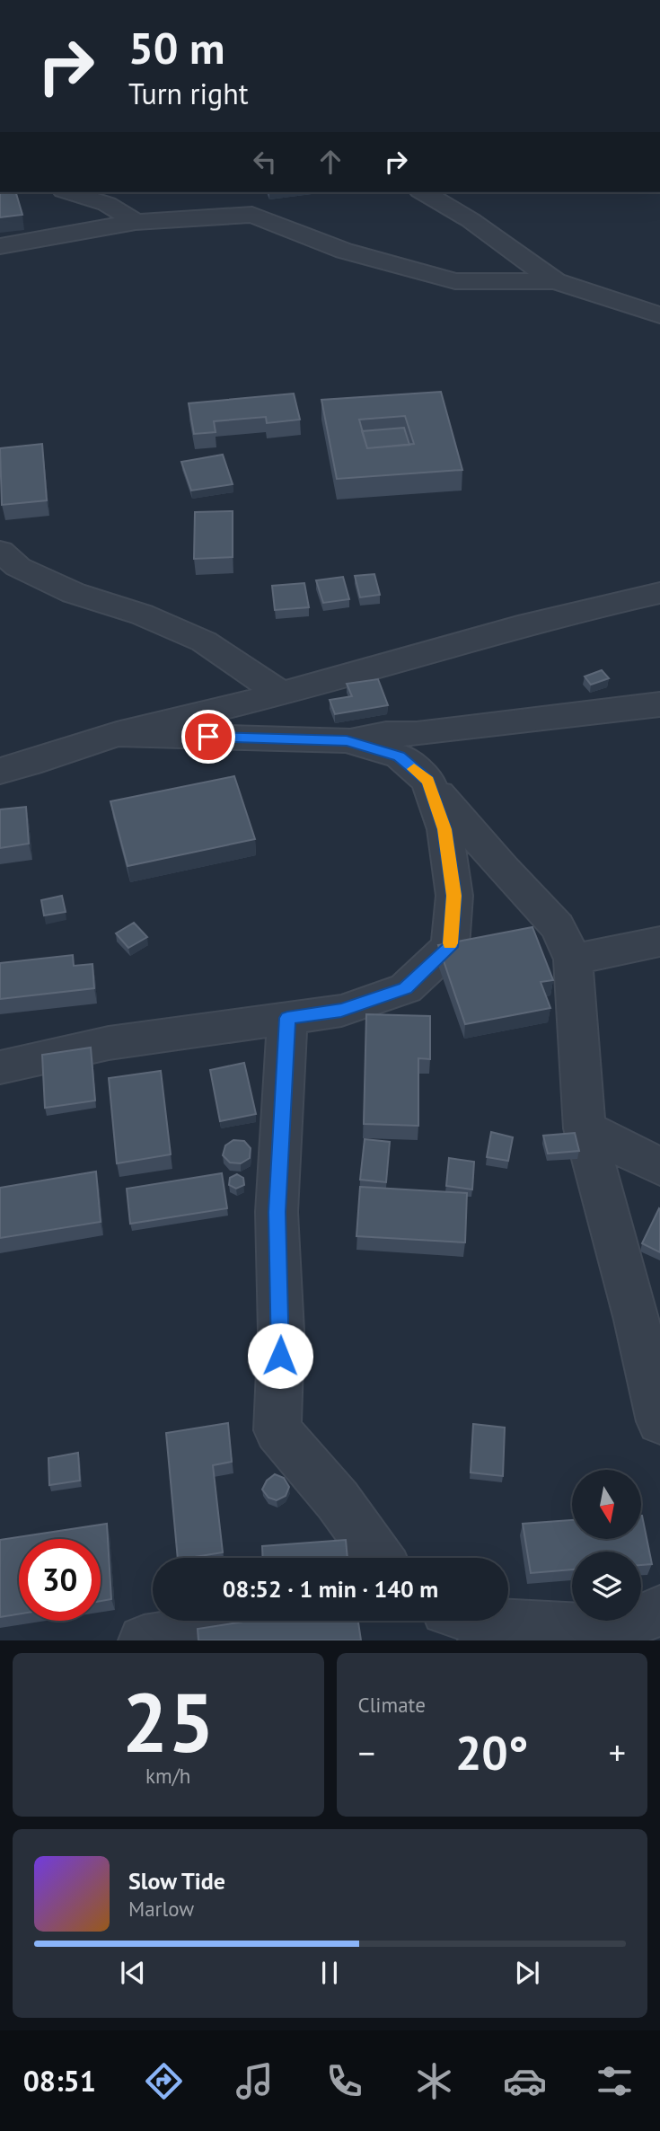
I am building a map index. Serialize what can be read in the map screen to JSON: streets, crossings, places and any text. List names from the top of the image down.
{
  "north": "bottom",
  "page": {
    "turn": ["50 m", "Turn right"],
    "limit": "30",
    "trip": "08:52 · 1 min · 140 m",
    "tile": [
      ["25", "km/h"],
      "Climate"
    ],
    "heat": ["−", "20°", "+"],
    "song": ["Slow Tide", "Marlow"],
    "tabs": "08:51"
  }
}
